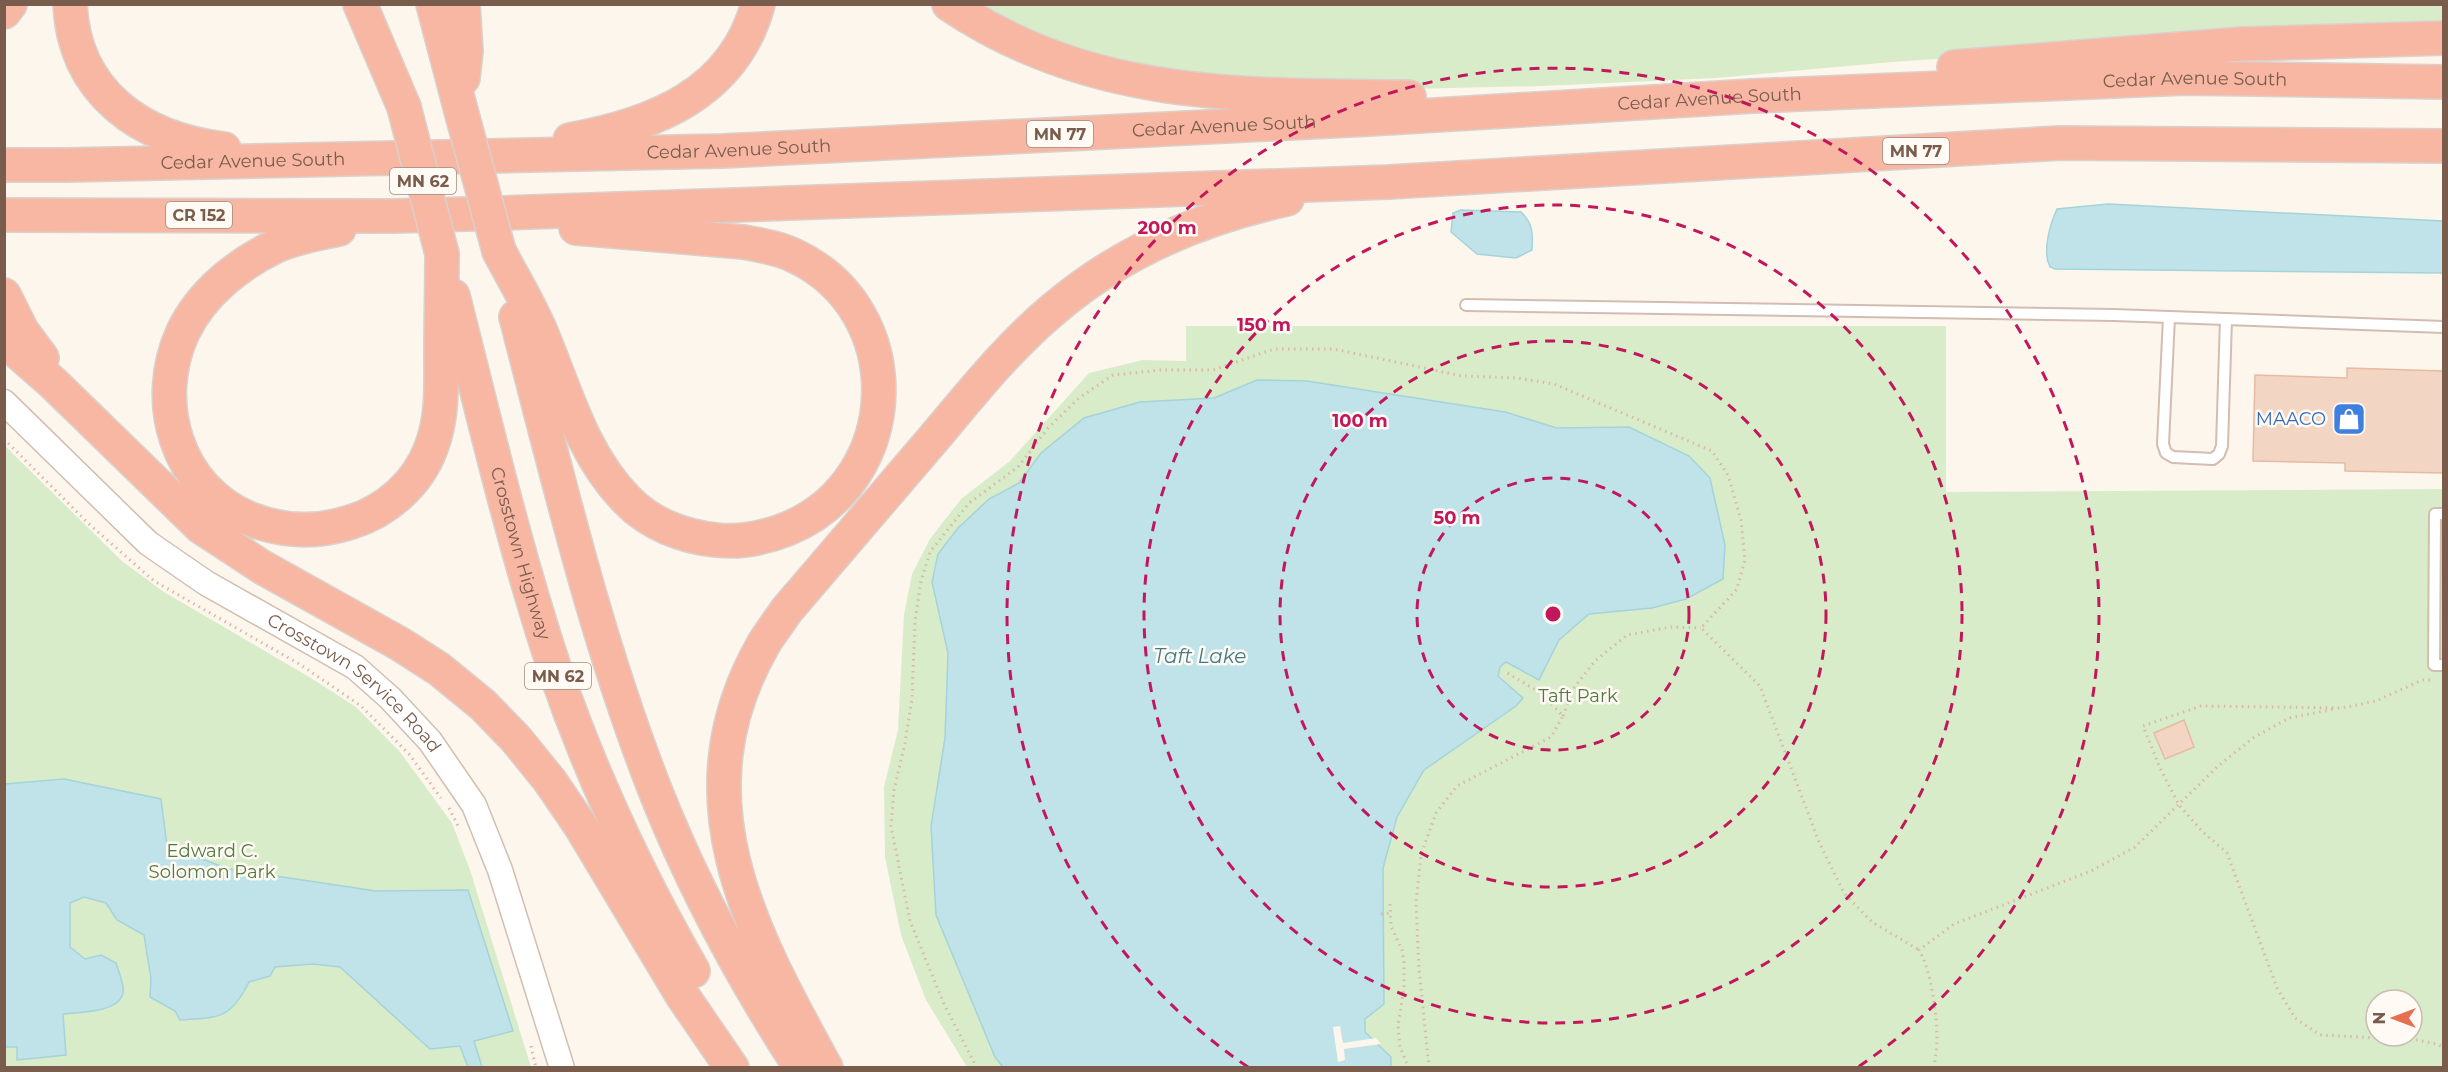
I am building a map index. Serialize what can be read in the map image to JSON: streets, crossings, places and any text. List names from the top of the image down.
{
  "streets": {
    "highway": [
      "Cedar Avenue South",
      "MN 77",
      "MN 62",
      "CR 152",
      "Crosstown Highway"
    ],
    "street": ["Crosstown Service Road"]
  },
  "crossings": [
    ["MN 77", "CR 152"]
  ],
  "water": ["Taft Lake"],
  "parks": ["Taft Park", "Edward C. Solomon Park"],
  "places": {
    "shop": ["MAACO"]
  },
  "north": "left",
  "rings": [
    "200 m",
    "150 m",
    "100 m",
    "50 m"
  ]
}
